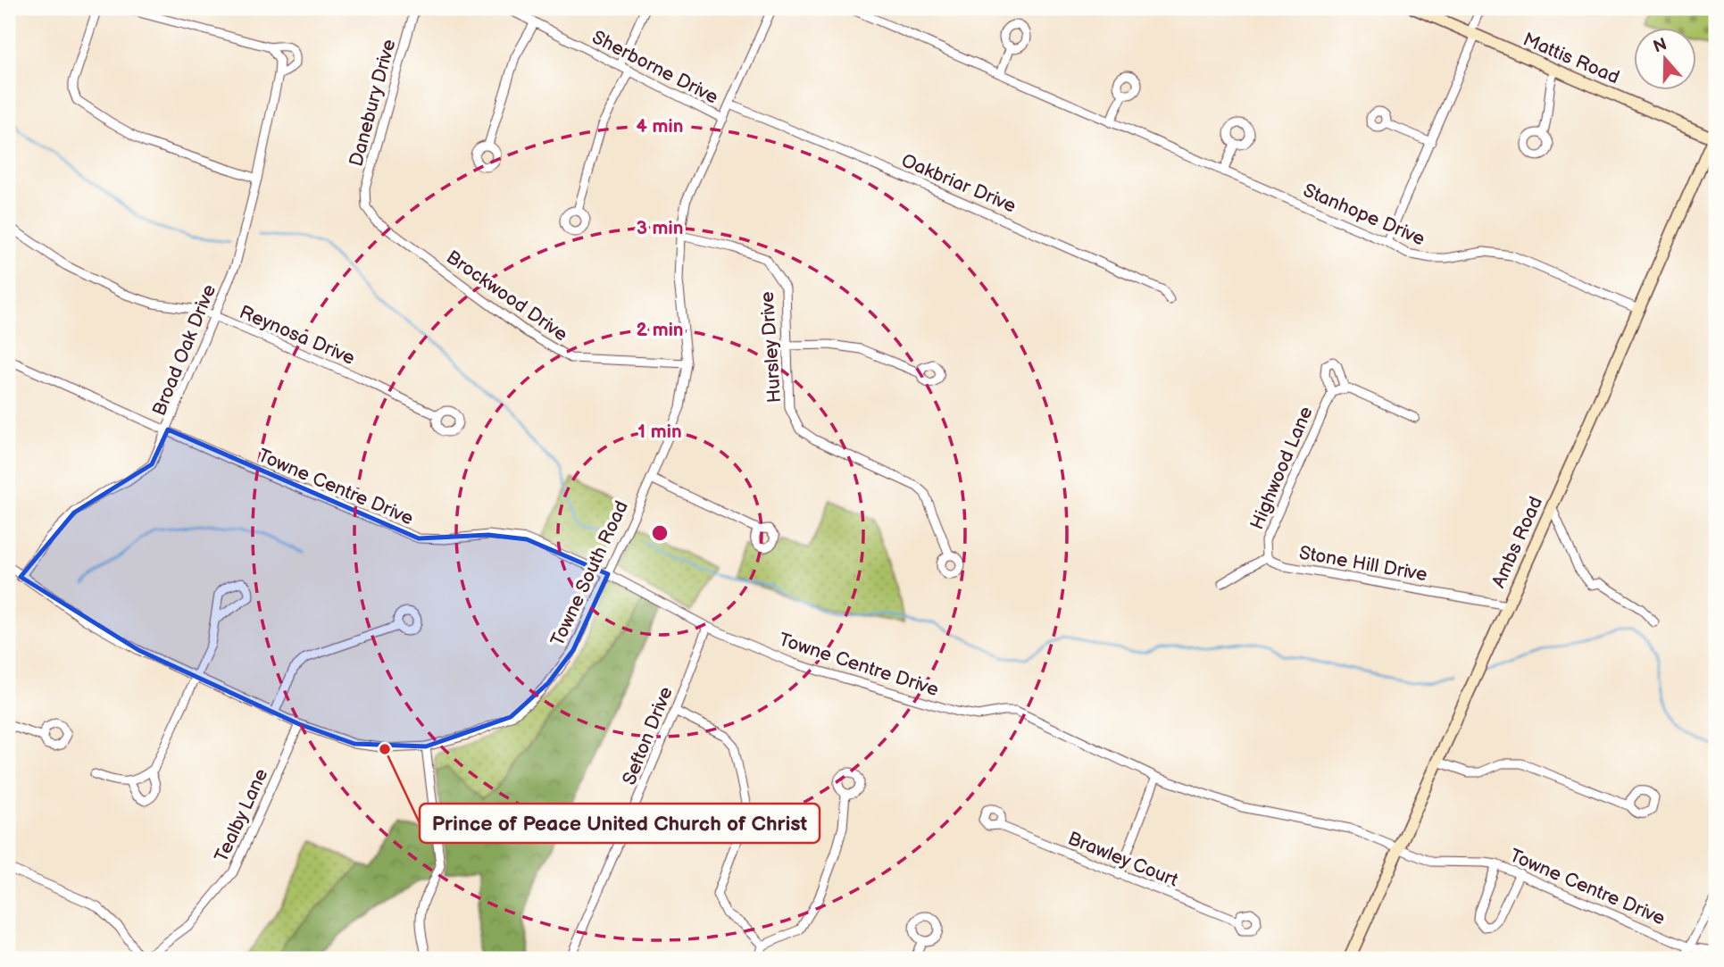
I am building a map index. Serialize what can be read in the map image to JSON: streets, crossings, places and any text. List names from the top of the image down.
{
  "streets": {
    "street": [
      "Mattis Road",
      "Sherborne Drive",
      "Danebury Drive",
      "Oakbriar Drive",
      "Stanhope Drive",
      "Brockwood Drive",
      "Reynosa Drive",
      "Hursley Drive",
      "Broad Oak Drive",
      "Highwood Lane",
      "Towne Centre Drive",
      "Ambs Road",
      "Stone Hill Drive",
      "Towne South Road",
      "Sefton Drive",
      "Tealby Lane",
      "Brawley Court"
    ]
  },
  "crossings": [
    ["Mattis Road", "Ambs Road"],
    ["Sherborne Drive", "Towne South Road"],
    ["Danebury Drive", "Brockwood Drive"],
    ["Oakbriar Drive", "Towne South Road"],
    ["Stanhope Drive", "Ambs Road"],
    ["Brockwood Drive", "Towne South Road"],
    ["Reynosa Drive", "Broad Oak Drive"],
    ["Hursley Drive", "Towne South Road"],
    ["Broad Oak Drive", "Towne Centre Drive"],
    ["Broad Oak Drive", "Towne South Road"],
    ["Highwood Lane", "Stone Hill Drive"],
    ["Towne Centre Drive", "Ambs Road"],
    ["Towne Centre Drive", "Towne South Road"],
    ["Towne Centre Drive", "Sefton Drive"],
    ["Ambs Road", "Stone Hill Drive"],
    ["Towne South Road", "Tealby Lane"]
  ],
  "places": ["Prince of Peace United Church of Christ"],
  "north": "top",
  "rings": [
    "4 min",
    "3 min",
    "2 min",
    "1 min"
  ]
}
